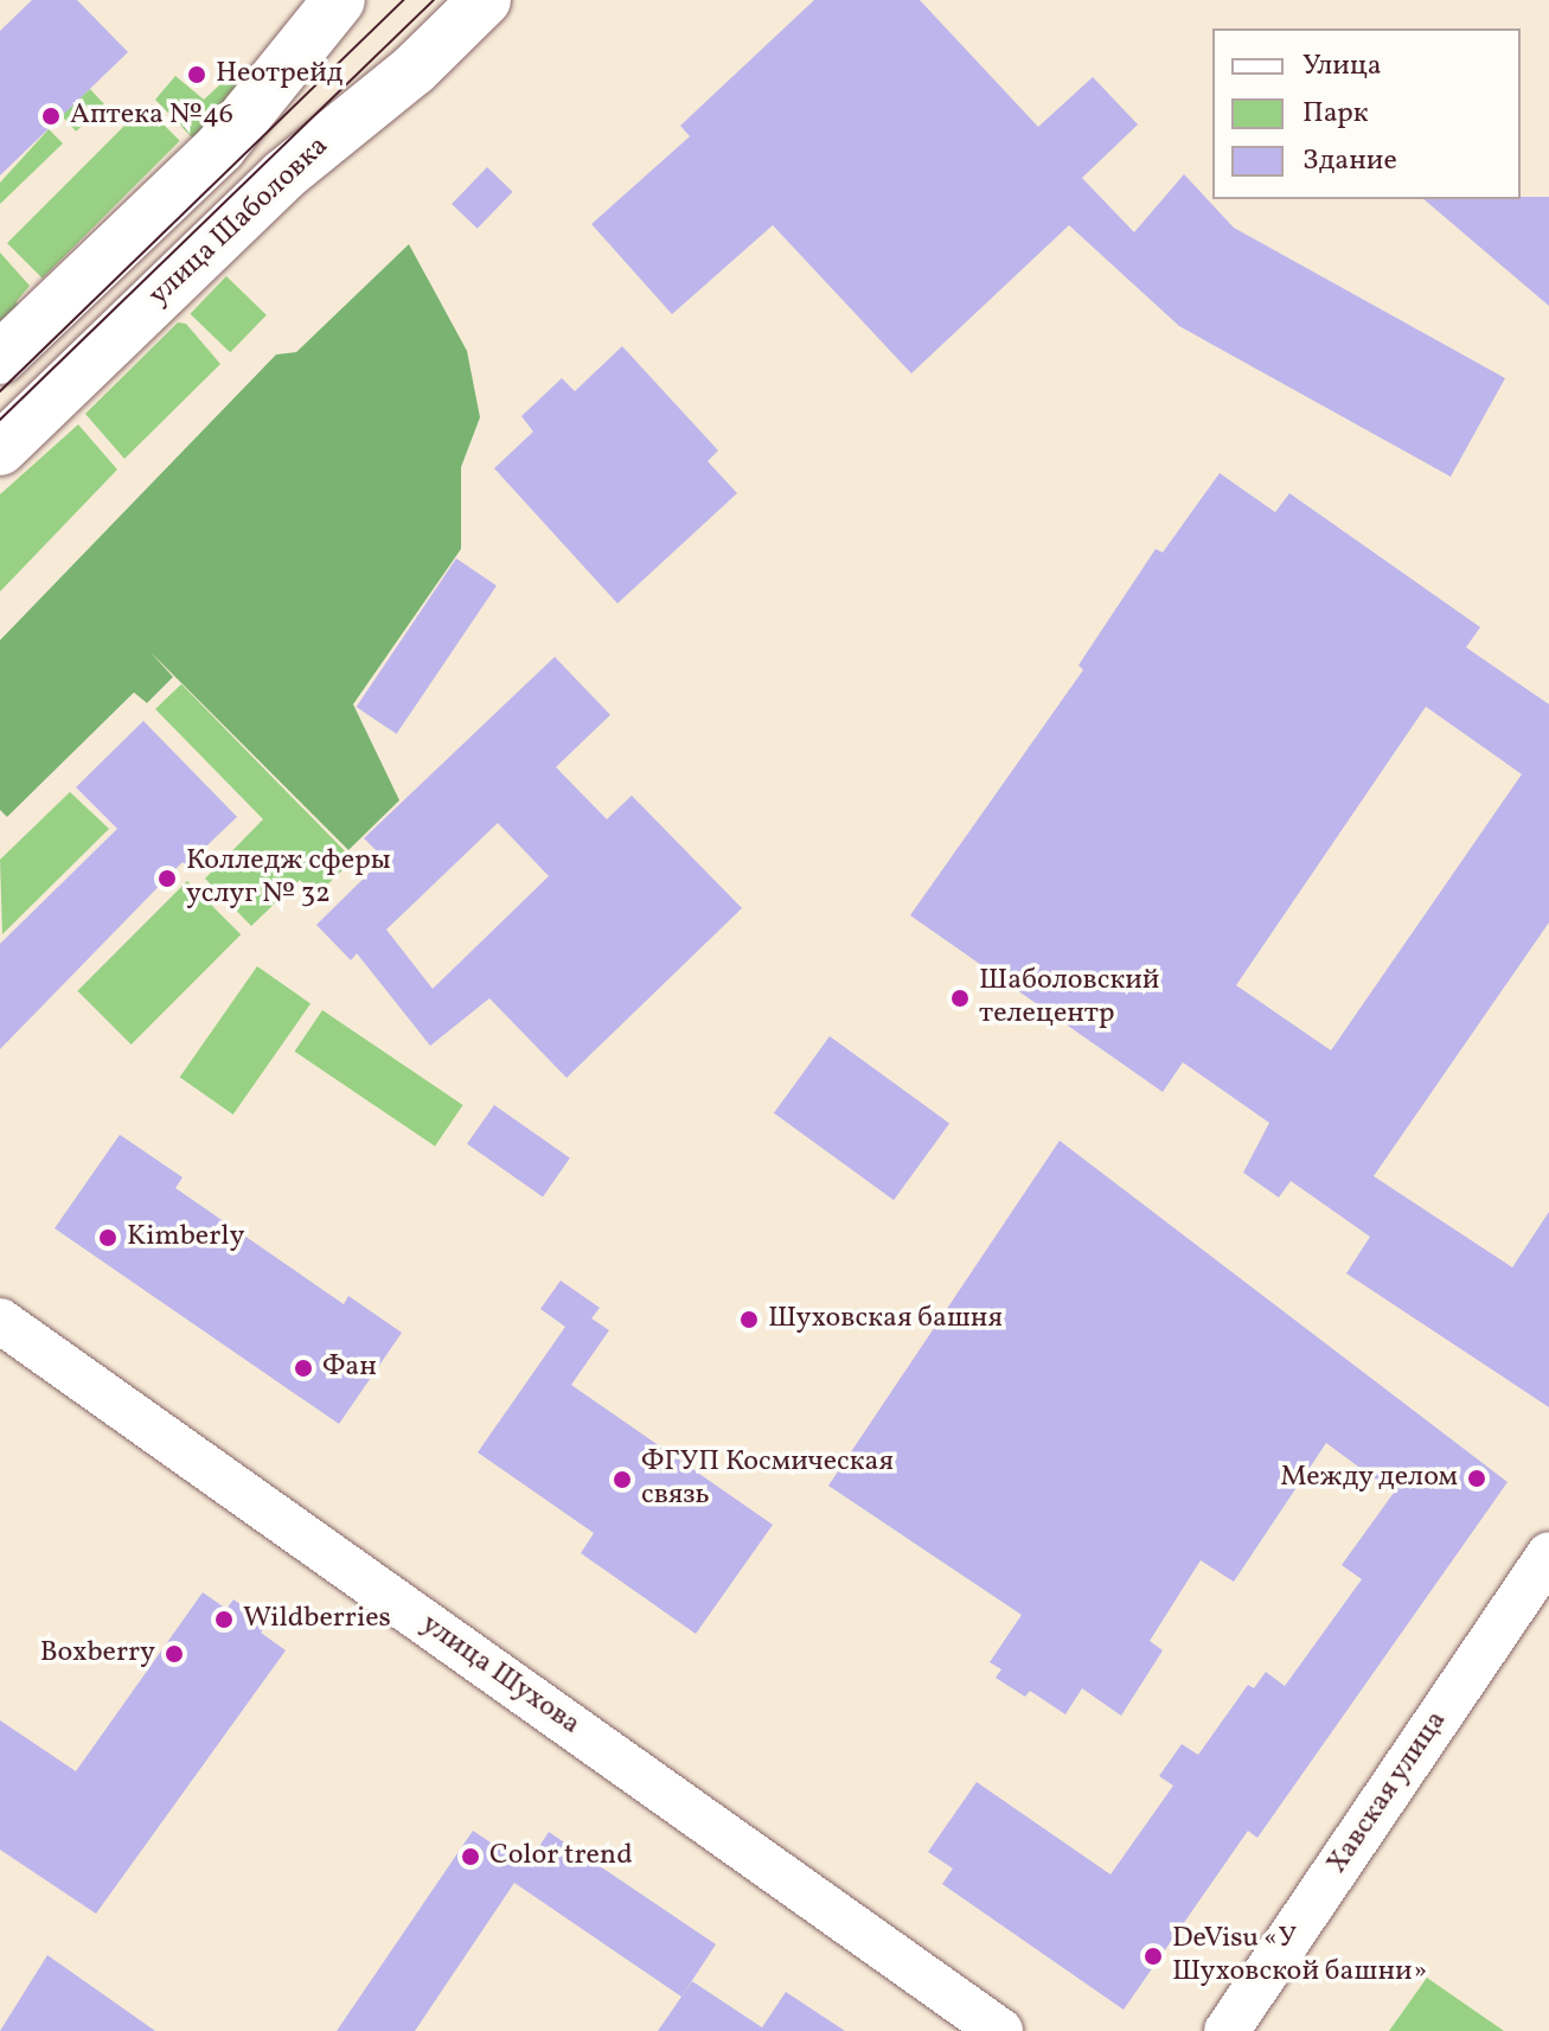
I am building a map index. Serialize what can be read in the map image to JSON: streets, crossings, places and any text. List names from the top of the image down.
{
  "streets": {
    "main road": ["улица Шаболовка"],
    "street": ["улица Шухова", "Хавская улица"]
  },
  "places": [
    "Неотрейд",
    "Аптека №46",
    "Колледж сферы услуг № 32",
    "Шаболовский телецентр",
    "Kimberly",
    "Шуховская башня",
    "Фан",
    "Между делом",
    "ФГУП Космическая связь",
    "Wildberries",
    "Boxberry",
    "Color trend",
    "DeVisu «У Шуховской башни»"
  ],
  "legend": ["Улица", "Парк", "Здание"]
}
